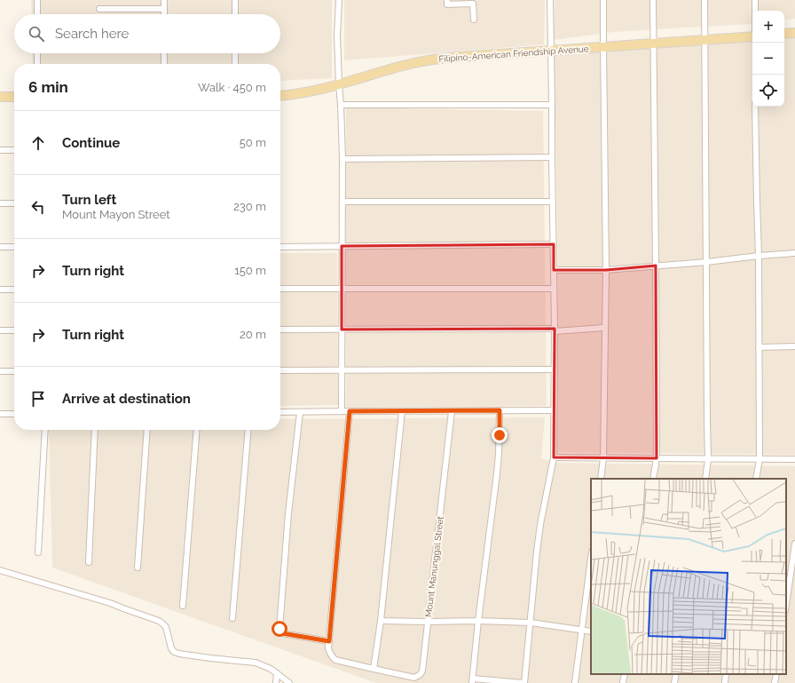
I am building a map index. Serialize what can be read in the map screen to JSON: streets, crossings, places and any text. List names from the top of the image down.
{
  "streets": {
    "main road": ["Filipino-American Friendship Avenue"],
    "street": ["Mount Manunggal Street"]
  },
  "page": {
    "map_buttons": ["+", "−"],
    "search": "Search here",
    "heading": ["6 min", "Walk · 450 m"],
    "list": [
      ["Continue", "50 m"],
      ["Turn left", "Mount Mayon Street", "230 m"],
      ["Turn right", "150 m"],
      ["Turn right", "20 m"],
      "Arrive at destination"
    ]
  }
}
